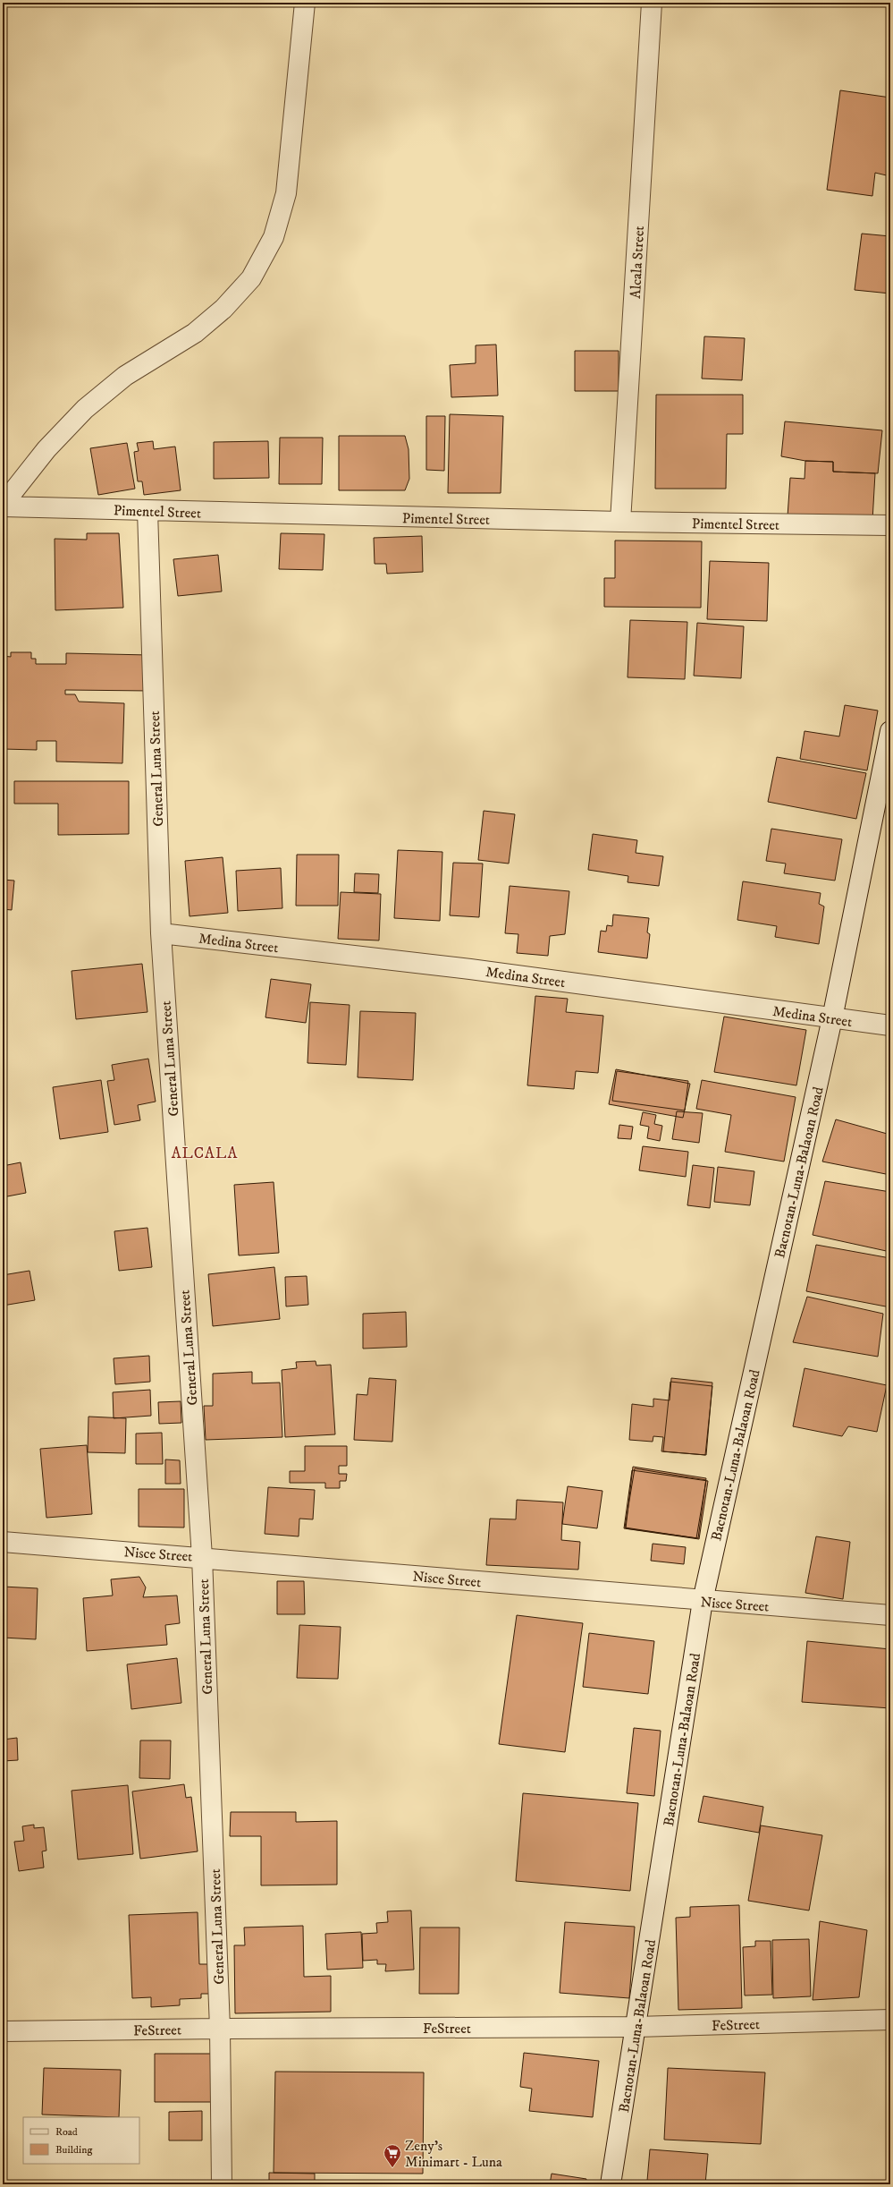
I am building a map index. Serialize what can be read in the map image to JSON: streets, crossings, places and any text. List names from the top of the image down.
{
  "streets": {
    "street": [
      "Alcala Street",
      "Pimentel Street",
      "General Luna Street",
      "Medina Street",
      "Bacnotan-Luna-Balaoan Road",
      "Nisce Street",
      "FeStreet"
    ]
  },
  "crossings": [
    ["Alcala Street", "Pimentel Street"],
    ["Pimentel Street", "General Luna Street"],
    ["General Luna Street", "Medina Street"],
    ["General Luna Street", "Nisce Street"],
    ["General Luna Street", "FeStreet"],
    ["Medina Street", "Bacnotan-Luna-Balaoan Road"],
    ["Bacnotan-Luna-Balaoan Road", "Nisce Street"],
    ["Bacnotan-Luna-Balaoan Road", "FeStreet"]
  ],
  "districts": ["ALCALA"],
  "places": {
    "supermarket": ["Zeny's Minimart - Luna"]
  },
  "legend": ["Road", "Building"]
}
